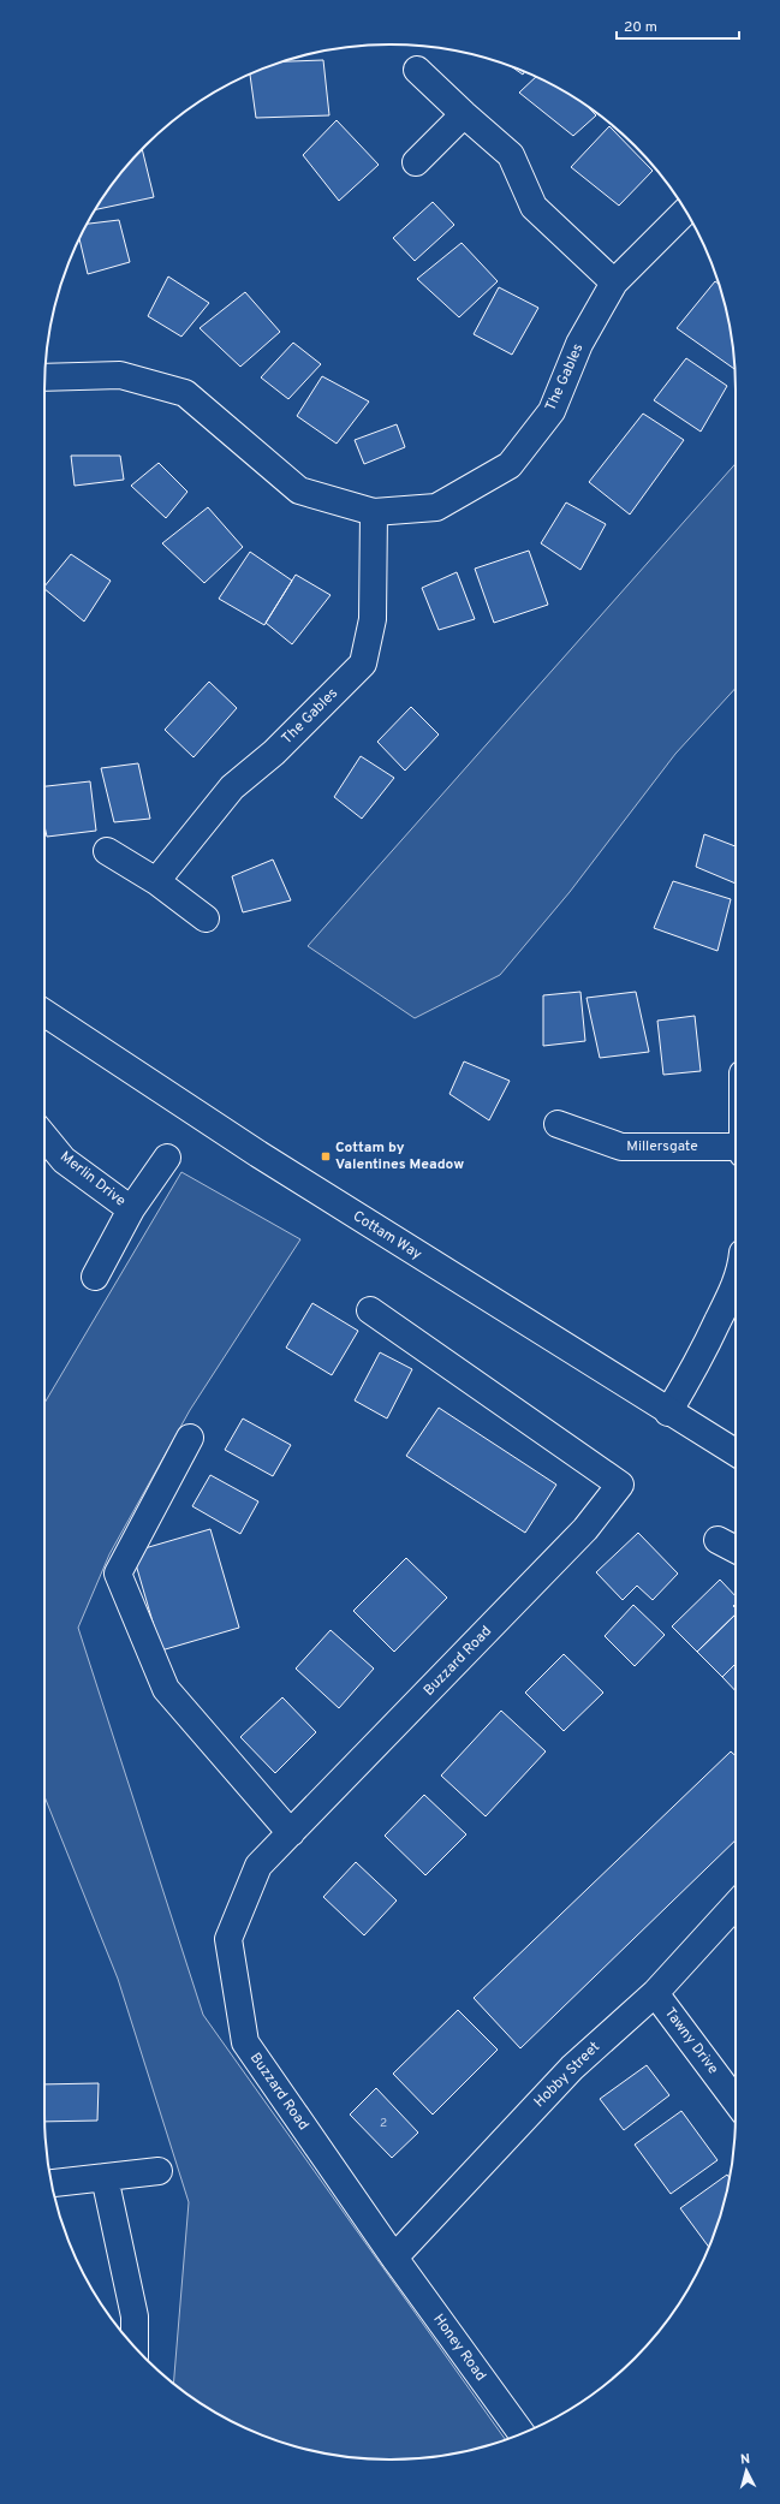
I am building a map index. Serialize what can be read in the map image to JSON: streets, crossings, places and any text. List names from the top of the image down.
{
  "streets": {
    "street": [
      "The Gables",
      "Millersgate",
      "Merlin Drive",
      "Cottam Way",
      "Buzzard Road",
      "Tawny Drive",
      "Hobby Street",
      "Honey Road"
    ]
  },
  "crossings": [
    ["Buzzard Road", "Hobby Street"],
    ["Buzzard Road", "Honey Road"],
    ["Tawny Drive", "Hobby Street"],
    ["Hobby Street", "Honey Road"]
  ],
  "places": {
    "transit": ["Cottam by Valentines Meadow"]
  },
  "house_numbers": ["2"],
  "scale_bar": "20 m",
  "north": "top"
}
